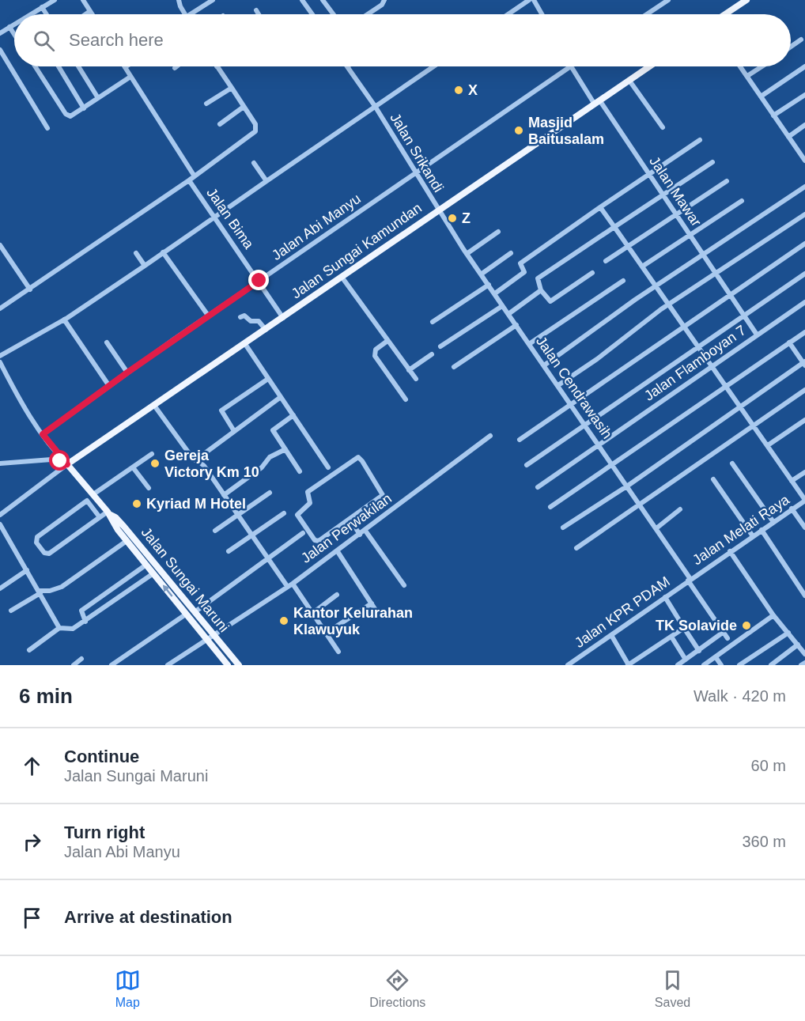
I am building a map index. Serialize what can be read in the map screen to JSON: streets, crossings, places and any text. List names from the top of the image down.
{
  "streets": {
    "main road": ["Jalan Sungai Kamundan", "Jalan Sungai Maruni"],
    "street": [
      "Jalan Srikandi",
      "Jalan Mawar",
      "Jalan Bima",
      "Jalan Abi Manyu",
      "Jalan Flamboyan 7",
      "Jalan Cendrawasih",
      "Jalan Perwakilan",
      "Jalan Melati Raya",
      "Jalan KPR PDAM"
    ]
  },
  "crossings": [
    ["Jalan Srikandi", "Jalan Abi Manyu"],
    ["Jalan Srikandi", "Jalan Sungai Kamundan"],
    ["Jalan Srikandi", "Jalan Cendrawasih"],
    ["Jalan Mawar", "Jalan Sungai Kamundan"],
    ["Jalan Mawar", "Jalan Flamboyan 7"],
    ["Jalan Bima", "Jalan Abi Manyu"],
    ["Jalan Bima", "Jalan Sungai Kamundan"],
    ["Jalan Abi Manyu", "Jalan Sungai Maruni"],
    ["Jalan Sungai Kamundan", "Jalan Cendrawasih"],
    ["Jalan Sungai Kamundan", "Jalan Sungai Maruni"],
    ["Jalan Flamboyan 7", "Jalan Cendrawasih"],
    ["Jalan Cendrawasih", "Jalan Melati Raya"],
    ["Jalan Cendrawasih", "Jalan KPR PDAM"],
    ["Jalan Perwakilan", "Jalan Sungai Maruni"],
    ["Jalan Melati Raya", "Jalan KPR PDAM"]
  ],
  "places": [
    "X",
    "Masjid Baitusalam",
    "Z",
    "Gereja Victory Km 10",
    "Kyriad M Hotel",
    "Kantor Kelurahan Klawuyuk",
    "TK Solavide"
  ],
  "page": {
    "search": "Search here",
    "heading": ["6 min", "Walk · 420 m"],
    "list": [
      ["Continue", "Jalan Sungai Maruni", "60 m"],
      ["Turn right", "Jalan Abi Manyu", "360 m"],
      "Arrive at destination"
    ],
    "nav": ["Map", "Directions", "Saved"]
  }
}
